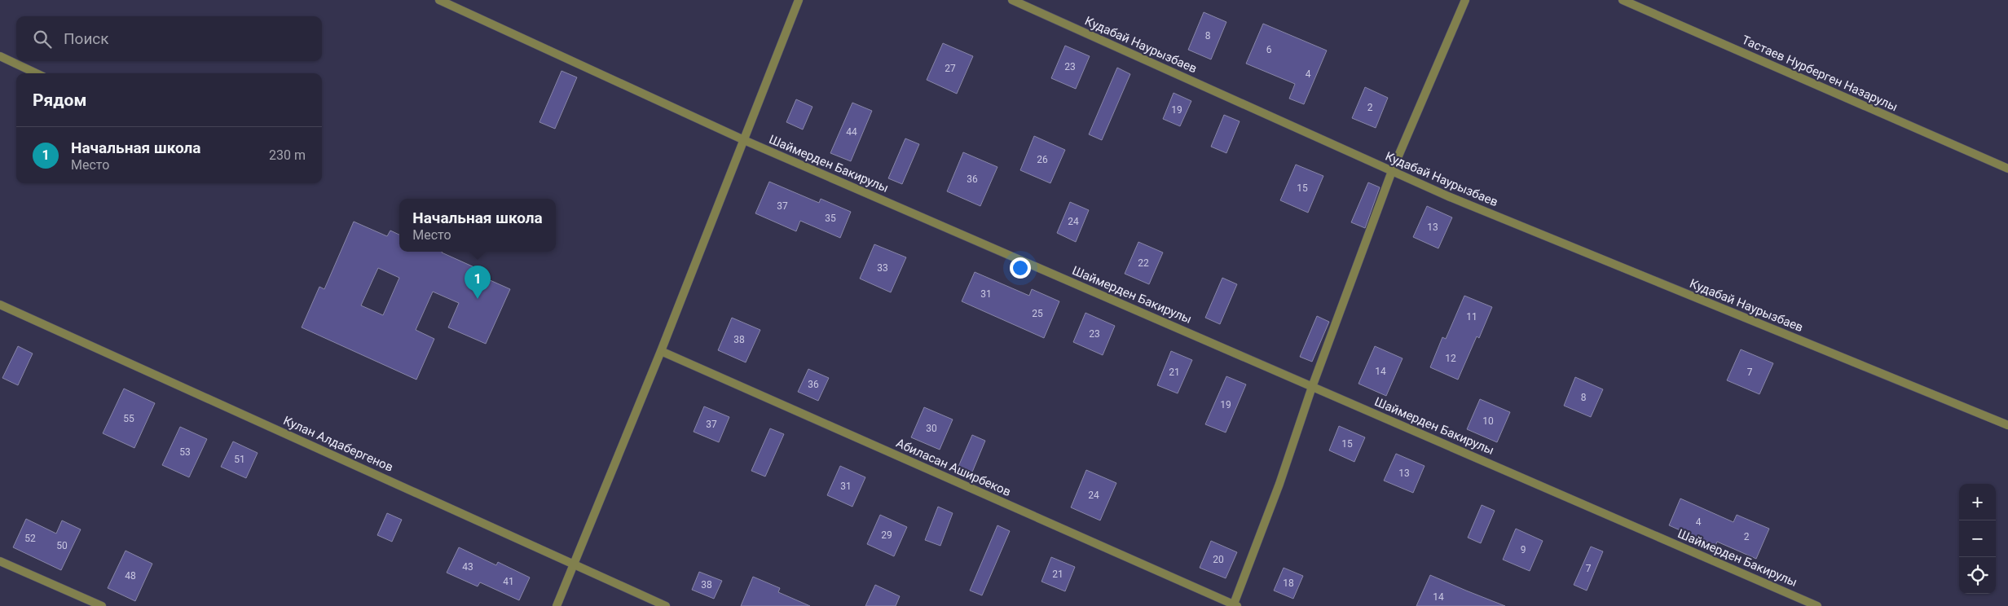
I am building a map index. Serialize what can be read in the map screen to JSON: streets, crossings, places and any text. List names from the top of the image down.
{
  "streets": {
    "street": [
      "Кудабай Наурызбаев",
      "Тастаев Нурберген Назарулы",
      "Шаймерден Бакирулы",
      "Кулан Алдабергенов",
      "Абиласан Аширбеков"
    ]
  },
  "house_numbers": [
    "8",
    "6",
    "23",
    "27",
    "4",
    "2",
    "19",
    "44",
    "26",
    "36",
    "15",
    "37",
    "35",
    "24",
    "13",
    "22",
    "33",
    "31",
    "25",
    "11",
    "23",
    "38",
    "12",
    "14",
    "21",
    "7",
    "36",
    "8",
    "19",
    "55",
    "10",
    "37",
    "30",
    "15",
    "53",
    "51",
    "13",
    "31",
    "24",
    "4",
    "29",
    "2",
    "52",
    "50",
    "9",
    "20",
    "43",
    "7",
    "21",
    "48",
    "41",
    "18",
    "38",
    "14"
  ],
  "page": {
    "search": "Поиск",
    "heading": "Рядом",
    "list": [
      {
        "mark": "1",
        "name": "Начальная школа",
        "note": "Место",
        "value": "230 m"
      }
    ],
    "popup": ["Начальная школа", "Место"],
    "pins": "1",
    "map_buttons": ["+", "−"]
  }
}
